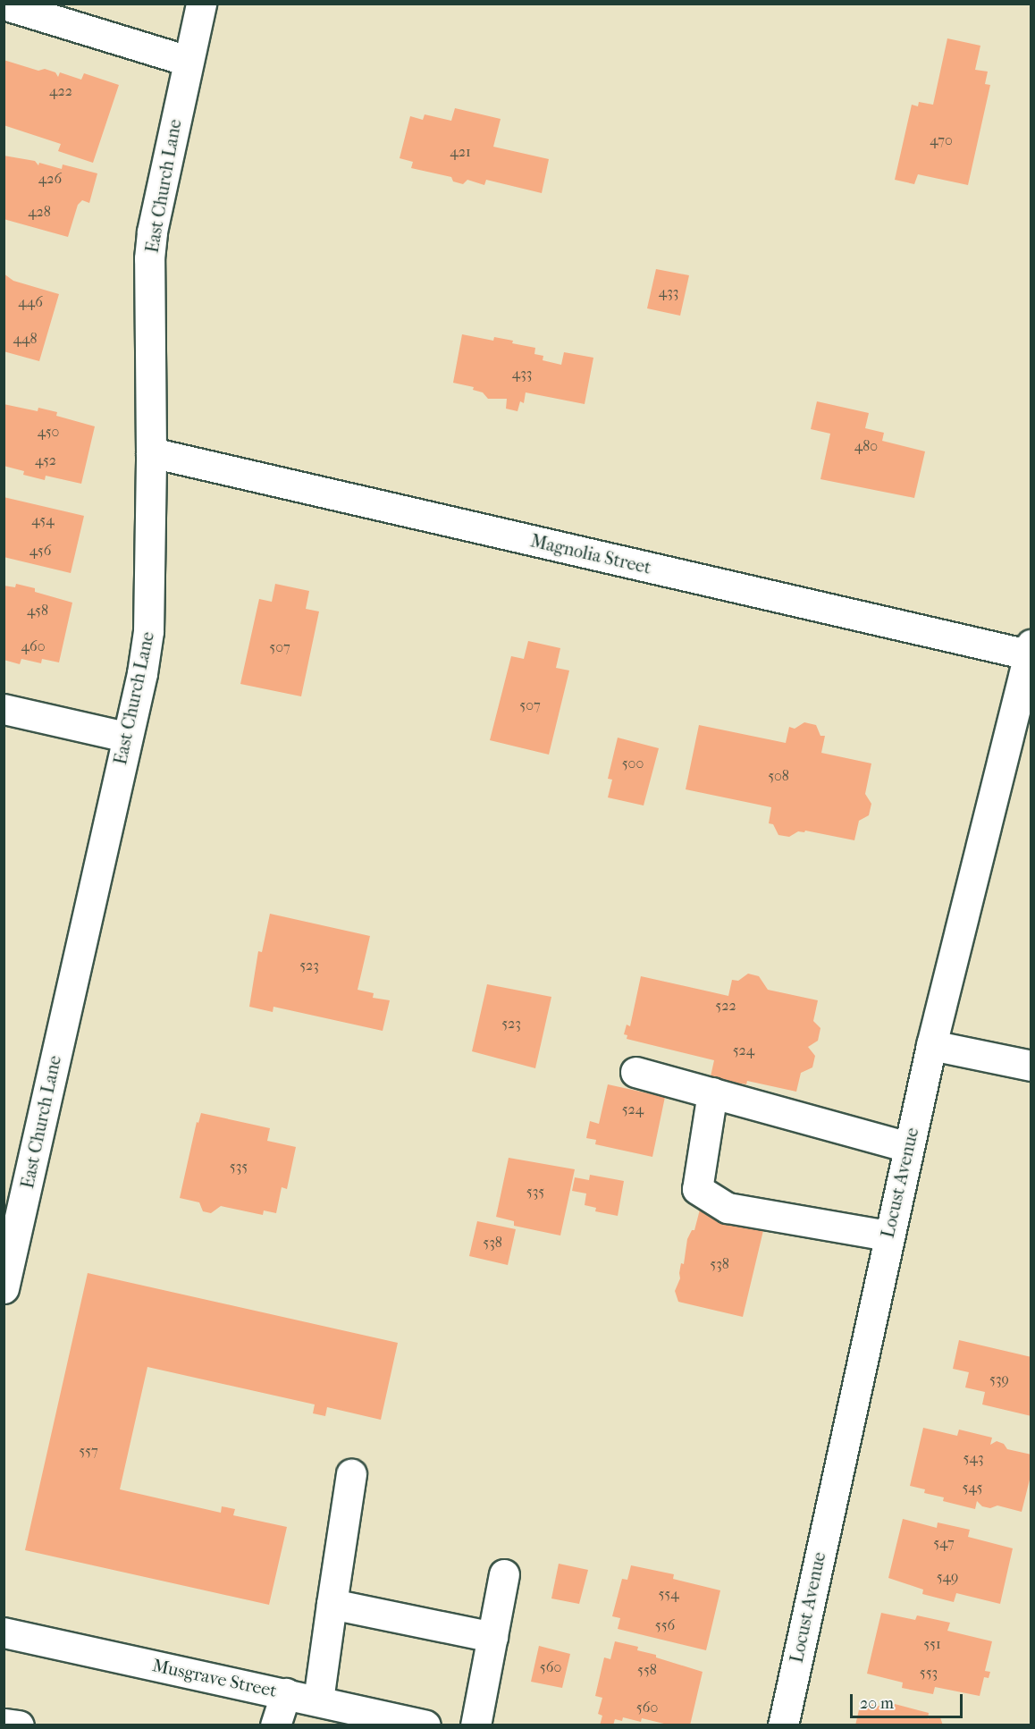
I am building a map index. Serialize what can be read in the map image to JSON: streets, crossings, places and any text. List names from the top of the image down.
{
  "streets": {
    "street": [
      "East Church Lane",
      "Magnolia Street",
      "Locust Avenue",
      "Musgrave Street"
    ]
  },
  "crossings": [
    ["East Church Lane", "Magnolia Street"],
    ["Magnolia Street", "Locust Avenue"]
  ],
  "house_numbers": [
    "422",
    "470",
    "421",
    "426",
    "428",
    "433",
    "446",
    "448",
    "433",
    "450",
    "480",
    "452",
    "454",
    "456",
    "458",
    "460",
    "507",
    "507",
    "500",
    "508",
    "523",
    "522",
    "523",
    "524",
    "524",
    "535",
    "535",
    "538",
    "538",
    "539",
    "557",
    "543",
    "545",
    "547",
    "549",
    "554",
    "556",
    "551",
    "560",
    "558",
    "553",
    "560"
  ],
  "scale_bar": "20 m"
}
